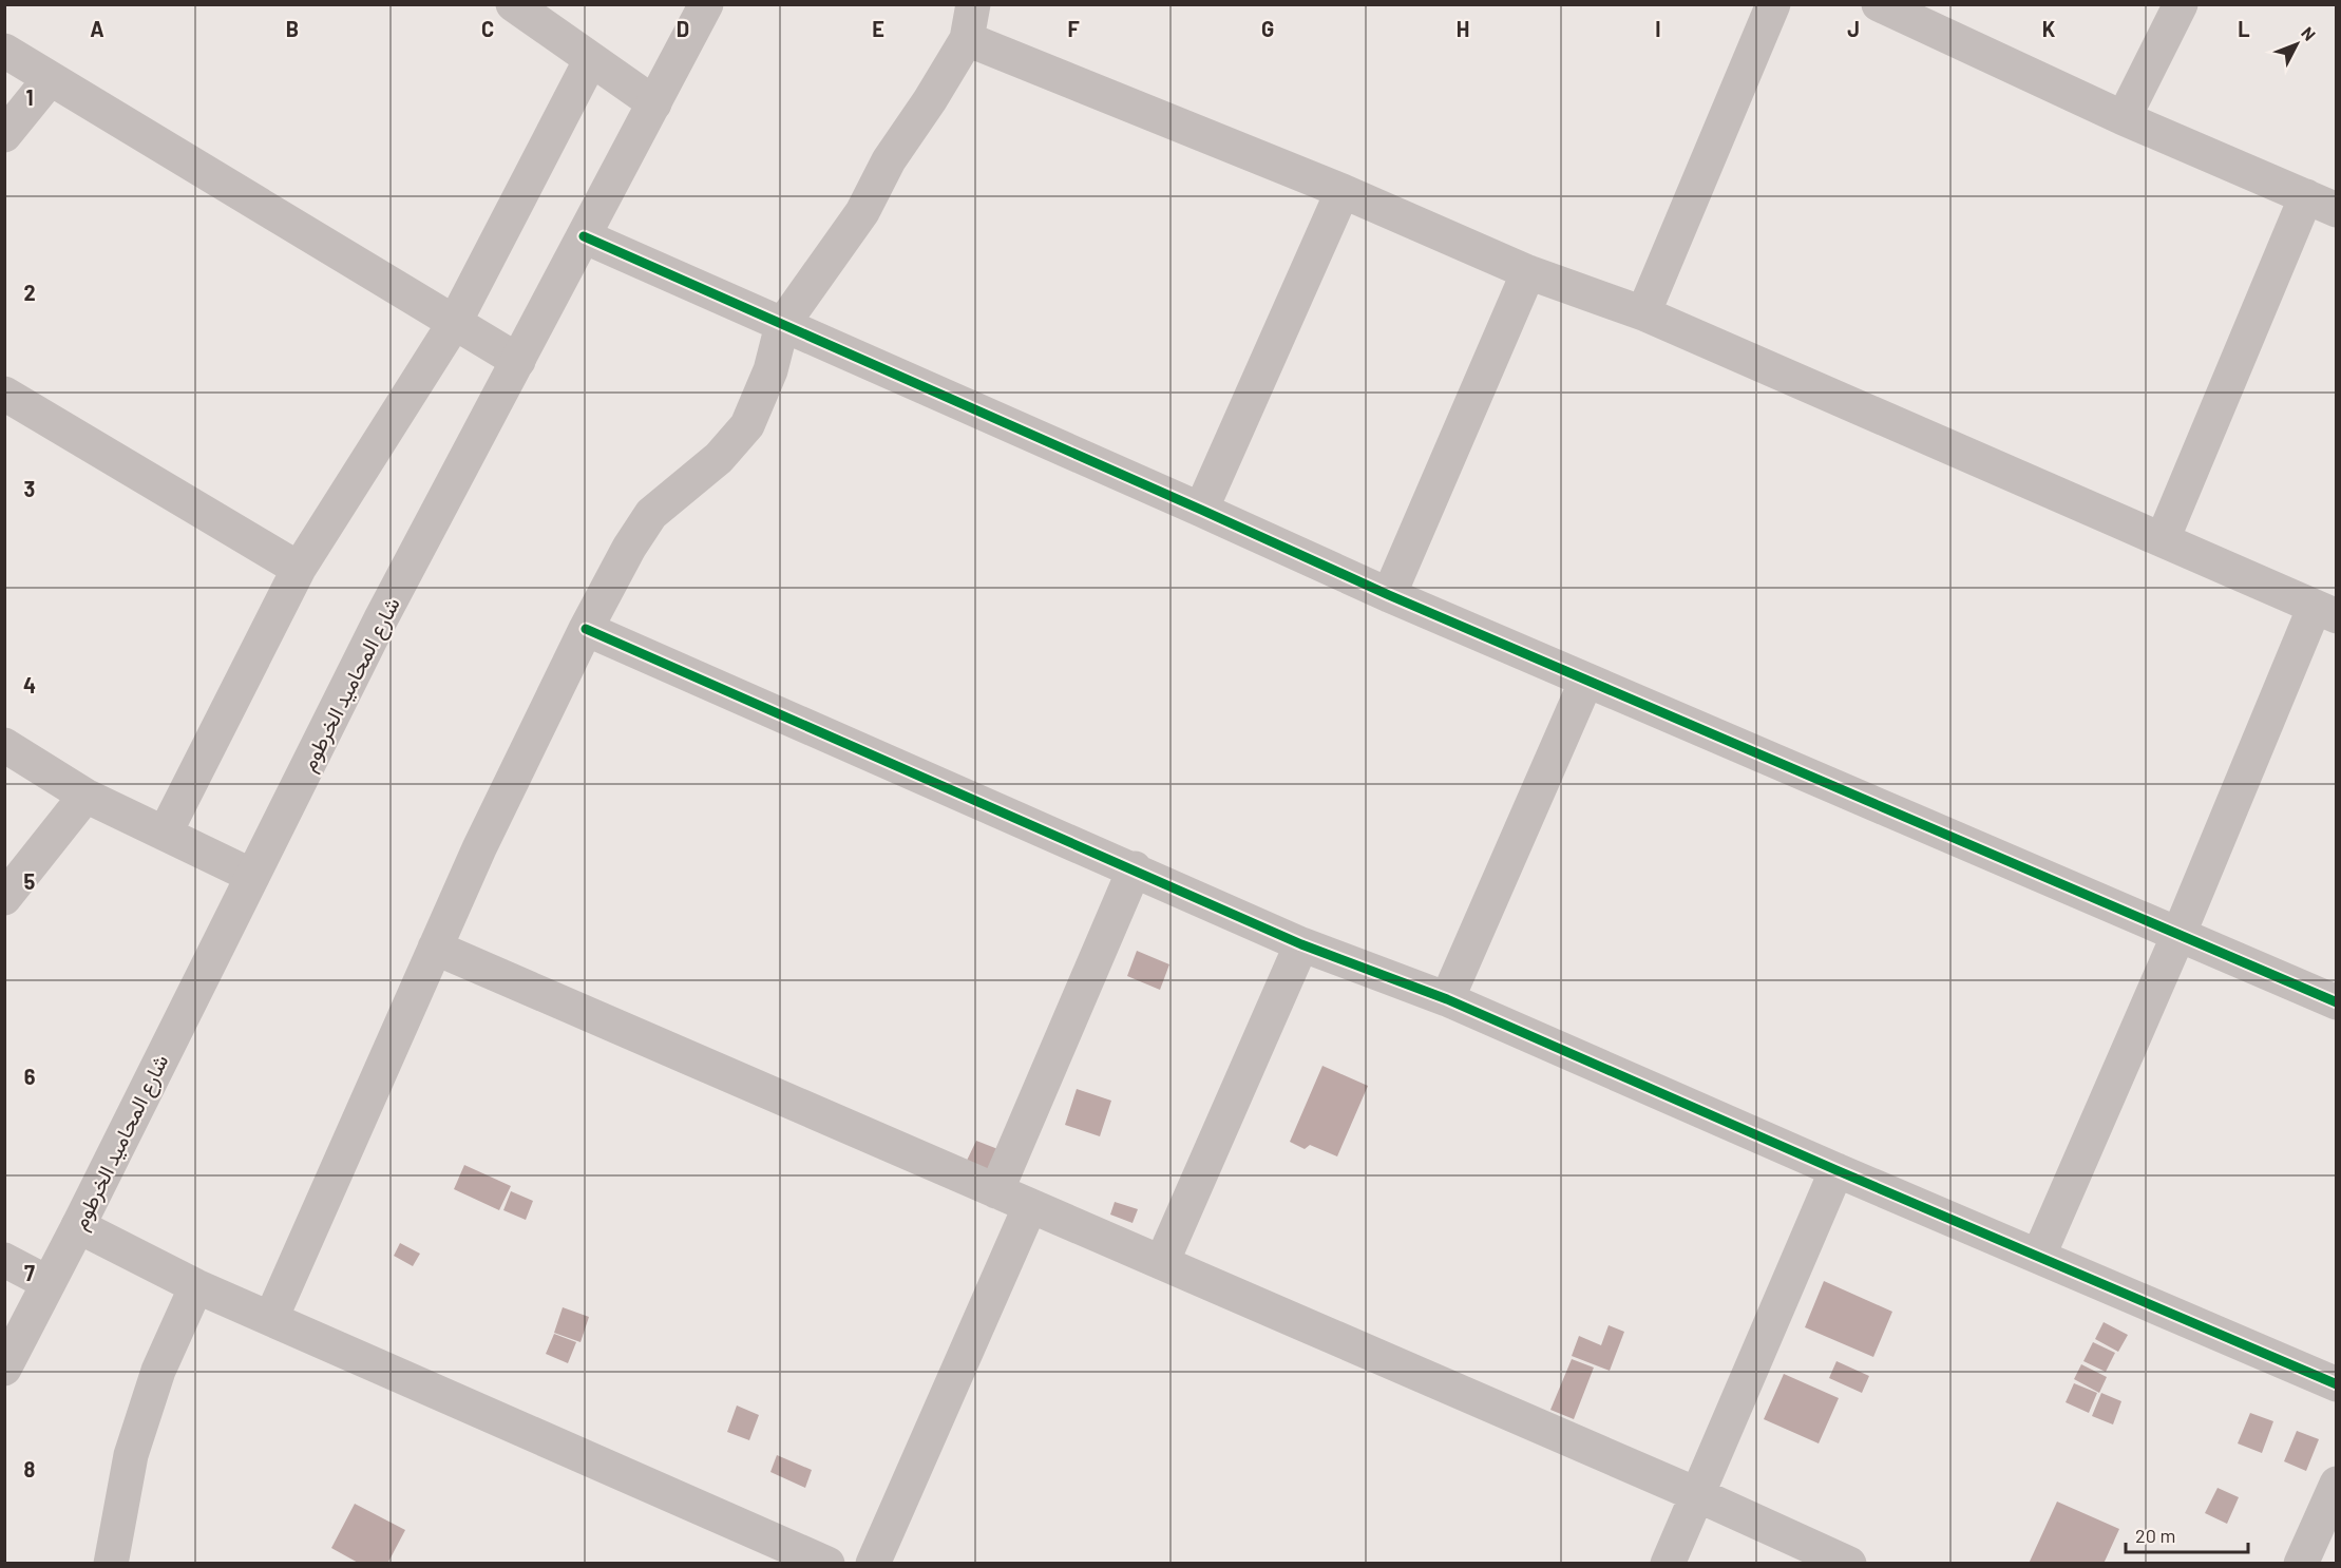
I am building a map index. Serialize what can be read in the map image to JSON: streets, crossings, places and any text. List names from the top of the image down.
{
  "streets": {
    "street": ["شارع المحاميد الخرطوم"]
  },
  "scale_bar": "20 m",
  "north": "top right",
  "grid": {
    "columns": [
      "A",
      "B",
      "C",
      "D",
      "E",
      "F",
      "G",
      "H",
      "I",
      "J",
      "K",
      "L"
    ],
    "rows": [
      "1",
      "2",
      "3",
      "4",
      "5",
      "6",
      "7",
      "8"
    ]
  }
}
